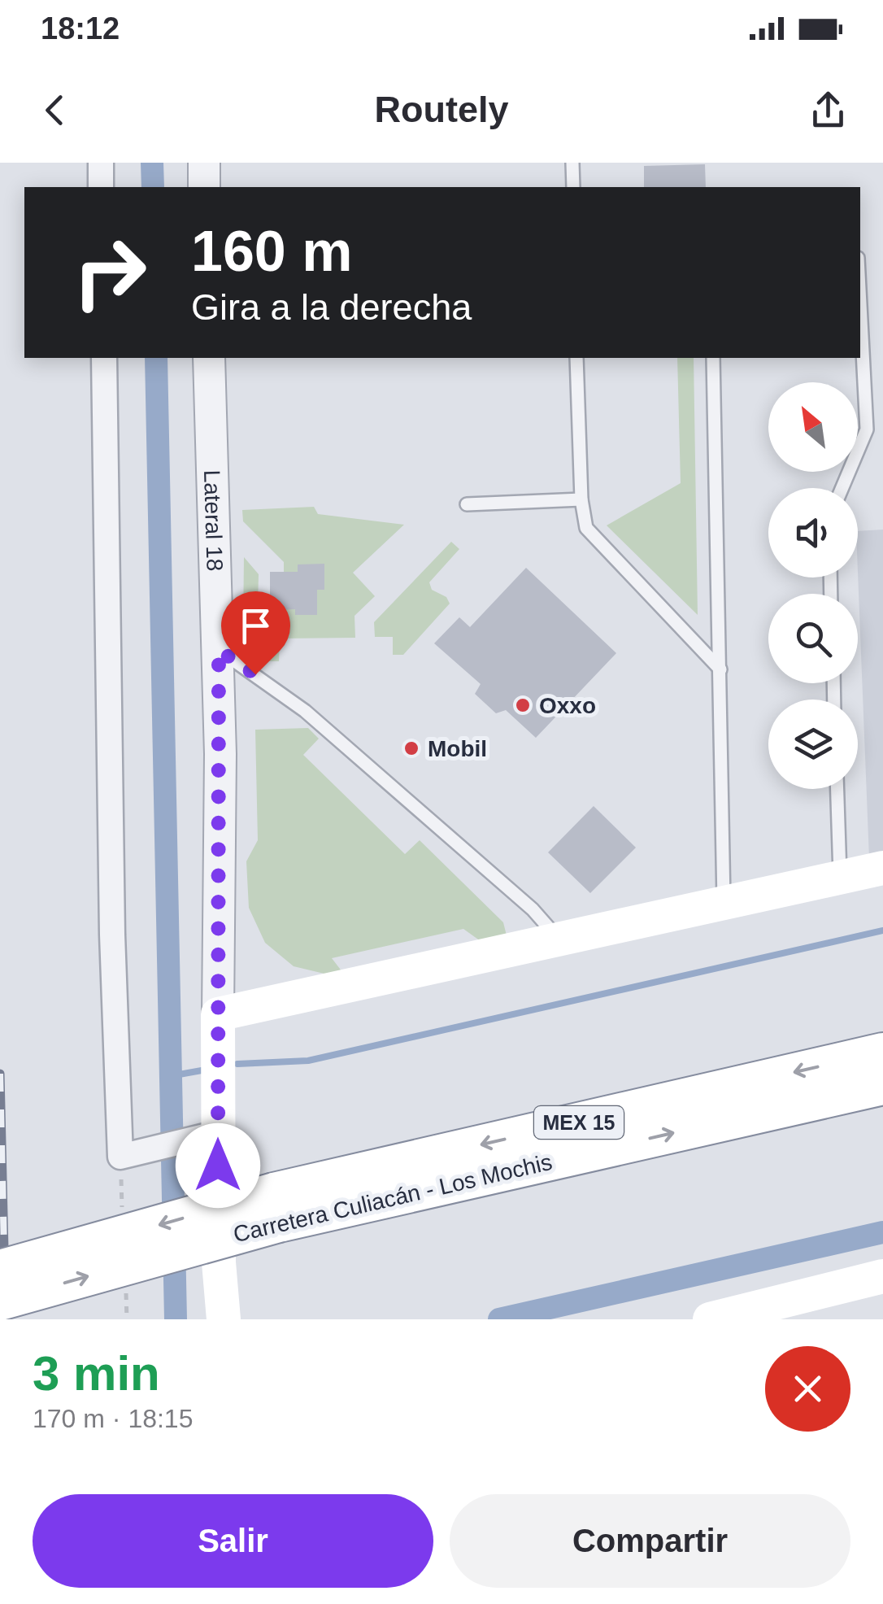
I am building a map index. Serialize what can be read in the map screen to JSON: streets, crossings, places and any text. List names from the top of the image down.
{
  "streets": {
    "highway": ["MEX 15", "Carretera Culiacán - Los Mochis"],
    "main road": ["Lateral 18"]
  },
  "places": ["Oxxo", "Mobil"],
  "north": "top left",
  "page": {
    "status": "18:12",
    "header": "Routely",
    "turn": ["160 m", "Gira a la derecha"],
    "heading": ["3 min", "170 m · 18:15"],
    "buttons": ["Salir", "Compartir"]
  }
}
